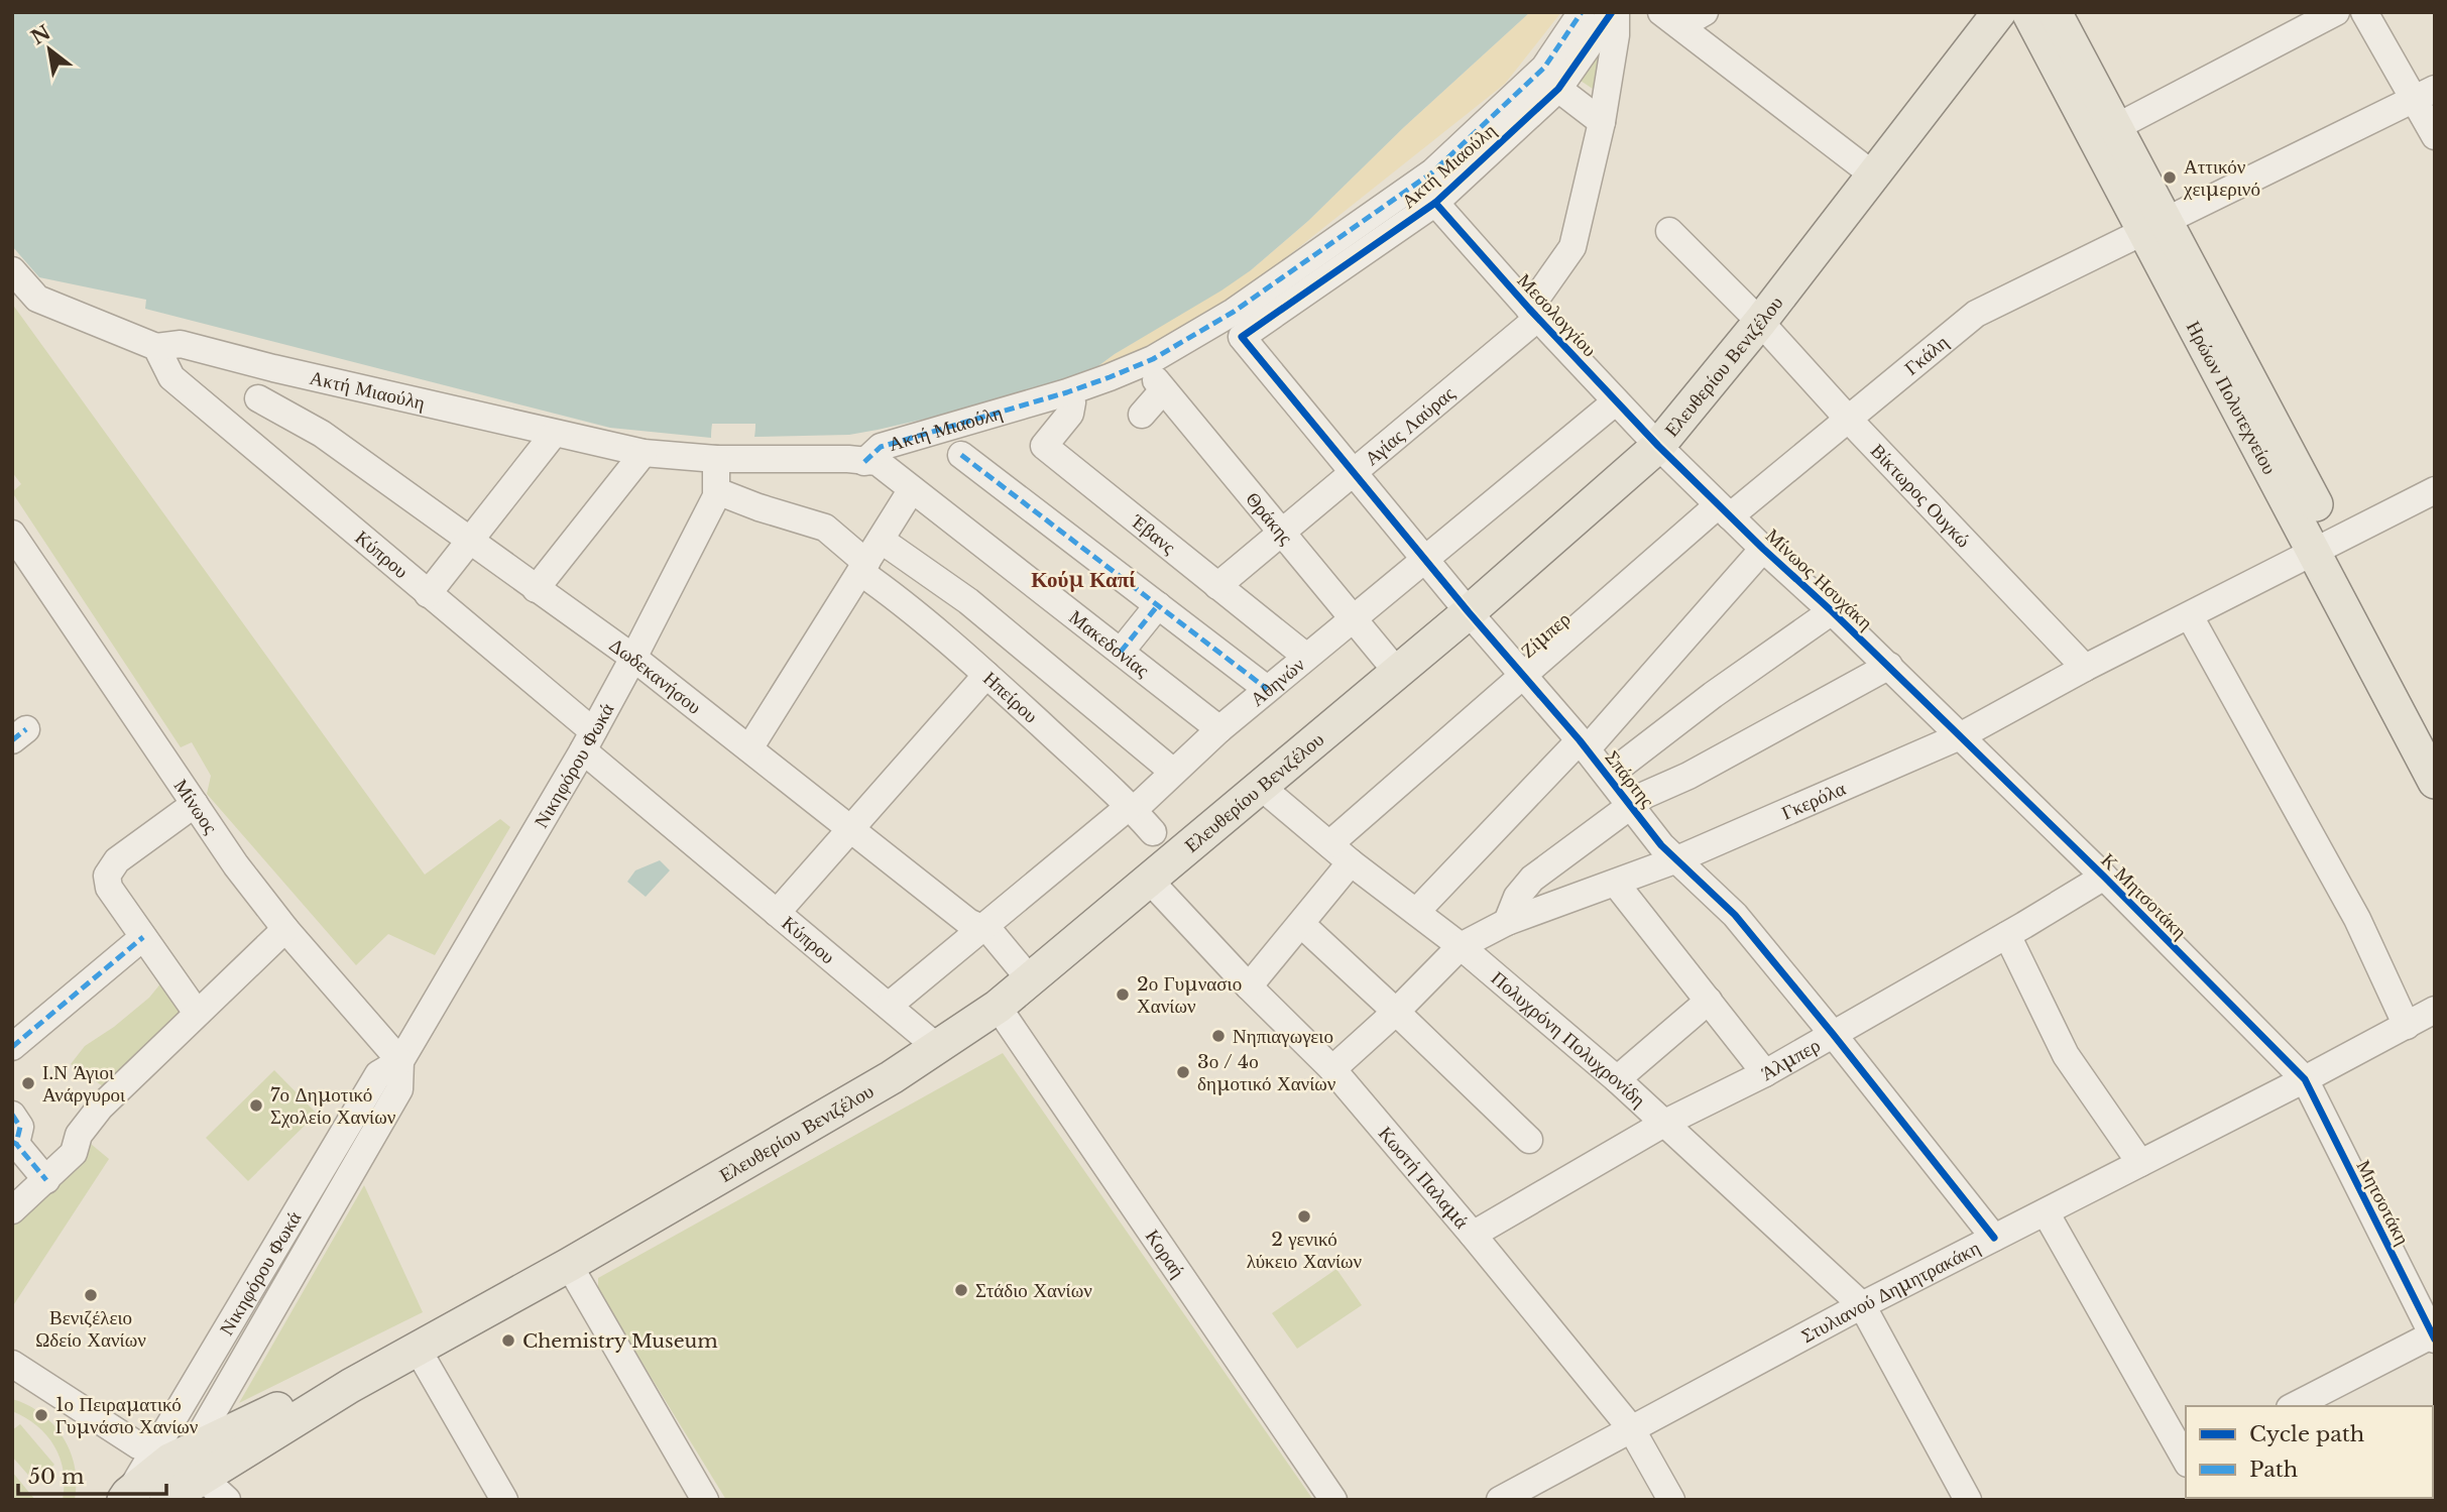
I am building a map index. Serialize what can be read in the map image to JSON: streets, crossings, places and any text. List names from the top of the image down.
{
  "streets": {
    "main road": ["Ελευθερίου Βενιζέλου", "Ηρώων Πολυτεχνείου"],
    "street": [
      "Ακτή Μιαούλη",
      "Μεσολογγίου",
      "Γκάλη",
      "Αγίας Λαύρας",
      "Βίκτωρος Ουγκώ",
      "Θράκης",
      "Έβανς",
      "Κύπρου",
      "Μίνωος Ησυχάκη",
      "Ζίμπερ",
      "Μακεδονίας",
      "Δωδεκανήσου",
      "Αθηνών",
      "Ηπείρου",
      "Νικηφόρου Φωκά",
      "Σπάρτης",
      "Γκερόλα",
      "Μίνωος",
      "Κ Μητσοτάκη",
      "Πολυχρόνη Πολυχρονίδη",
      "Άλμπερ",
      "Κωστή Παλαμά",
      "Μητσοτάκη",
      "Κοραή",
      "Στυλιανού Δημητρακάκη"
    ]
  },
  "crossings": [
    ["Ακτή Μιαούλη", "Μεσολογγίου"],
    ["Ακτή Μιαούλη", "Αγίας Λαύρας"],
    ["Ακτή Μιαούλη", "Κύπρου"],
    ["Ακτή Μιαούλη", "Μακεδονίας"],
    ["Ακτή Μιαούλη", "Νικηφόρου Φωκά"],
    ["Ακτή Μιαούλη", "Σπάρτης"],
    ["Μεσολογγίου", "Ελευθερίου Βενιζέλου"],
    ["Μεσολογγίου", "Αγίας Λαύρας"],
    ["Μεσολογγίου", "Μίνωος Ησυχάκη"],
    ["Μεσολογγίου", "Αθηνών"],
    ["Γκάλη", "Ηρώων Πολυτεχνείου"],
    ["Γκάλη", "Βίκτωρος Ουγκώ"],
    ["Γκάλη", "Μίνωος Ησυχάκη"],
    ["Γκάλη", "Ζίμπερ"],
    ["Ελευθερίου Βενιζέλου", "Βίκτωρος Ουγκώ"],
    ["Ελευθερίου Βενιζέλου", "Θράκης"],
    ["Ελευθερίου Βενιζέλου", "Κύπρου"],
    ["Ελευθερίου Βενιζέλου", "Μίνωος Ησυχάκη"],
    ["Ελευθερίου Βενιζέλου", "Δωδεκανήσου"],
    ["Ελευθερίου Βενιζέλου", "Νικηφόρου Φωκά"],
    ["Ελευθερίου Βενιζέλου", "Σπάρτης"],
    ["Ελευθερίου Βενιζέλου", "Πολυχρόνη Πολυχρονίδη"],
    ["Ελευθερίου Βενιζέλου", "Κωστή Παλαμά"],
    ["Ελευθερίου Βενιζέλου", "Κοραή"],
    ["Ηρώων Πολυτεχνείου", "Γκερόλα"],
    ["Αγίας Λαύρας", "Θράκης"],
    ["Αγίας Λαύρας", "Έβανς"],
    ["Αγίας Λαύρας", "Σπάρτης"],
    ["Βίκτωρος Ουγκώ", "Γκερόλα"],
    ["Θράκης", "Αθηνών"],
    ["Έβανς", "Αθηνών"],
    ["Κύπρου", "Αθηνών"],
    ["Κύπρου", "Νικηφόρου Φωκά"],
    ["Μίνωος Ησυχάκη", "Ζίμπερ"],
    ["Μίνωος Ησυχάκη", "Γκερόλα"],
    ["Μίνωος Ησυχάκη", "Κ Μητσοτάκη"],
    ["Ζίμπερ", "Σπάρτης"],
    ["Ζίμπερ", "Πολυχρόνη Πολυχρονίδη"],
    ["Μακεδονίας", "Αθηνών"],
    ["Δωδεκανήσου", "Αθηνών"],
    ["Δωδεκανήσου", "Νικηφόρου Φωκά"],
    ["Αθηνών", "Ηπείρου"],
    ["Αθηνών", "Σπάρτης"],
    ["Ηπείρου", "Νικηφόρου Φωκά"],
    ["Νικηφόρου Φωκά", "Μίνωος"],
    ["Σπάρτης", "Γκερόλα"],
    ["Σπάρτης", "Άλμπερ"],
    ["Σπάρτης", "Στυλιανού Δημητρακάκη"],
    ["Γκερόλα", "Κ Μητσοτάκη"],
    ["Γκερόλα", "Πολυχρόνη Πολυχρονίδη"],
    ["Γκερόλα", "Κωστή Παλαμά"],
    ["Κ Μητσοτάκη", "Άλμπερ"],
    ["Κ Μητσοτάκη", "Μητσοτάκη"],
    ["Κ Μητσοτάκη", "Στυλιανού Δημητρακάκη"],
    ["Πολυχρόνη Πολυχρονίδη", "Άλμπερ"],
    ["Πολυχρόνη Πολυχρονίδη", "Στυλιανού Δημητρακάκη"],
    ["Άλμπερ", "Κωστή Παλαμά"],
    ["Κωστή Παλαμά", "Στυλιανού Δημητρακάκη"],
    ["Μητσοτάκη", "Στυλιανού Δημητρακάκη"]
  ],
  "districts": ["Κούμ Καπί"],
  "places": [
    "Αττικόν χειμερινό",
    "2ο Γυμνασιο Χανίων",
    "Νηπιαγωγειο",
    "3ο / 4ο δημοτικό Χανίων",
    "Ι.Ν Άγιοι Ανάργυροι",
    "7ο Δημοτικό Σχολείο Χανίων",
    "2 γενικό λύκειο Χανίων",
    "Στάδιο Χανίων",
    "Βενιζέλειο Ωδείο Χανίων",
    "Chemistry Museum",
    "1ο Πειραματικό Γυμνάσιο Χανίων"
  ],
  "legend": ["Cycle path", "Path"],
  "scale_bar": "50 m",
  "north": "top left"
}
